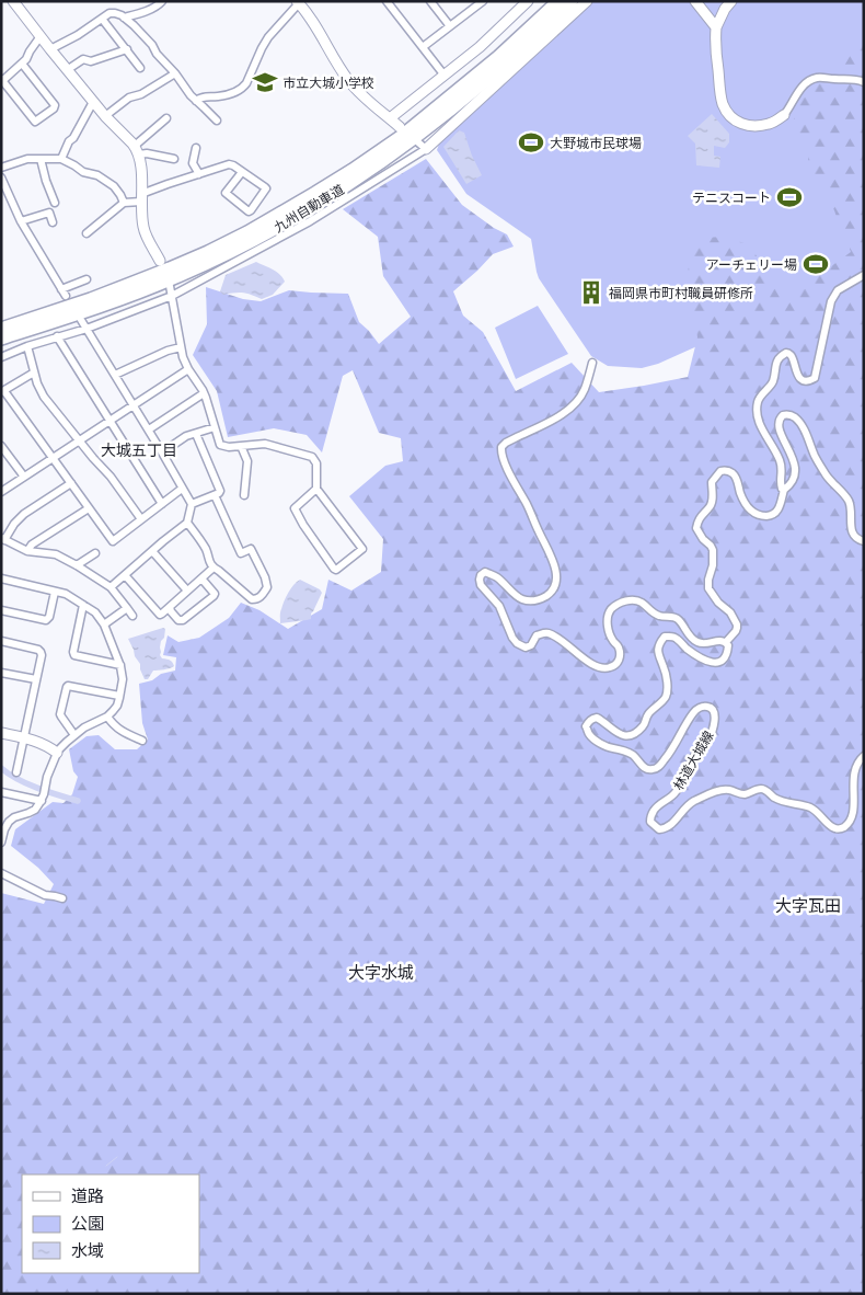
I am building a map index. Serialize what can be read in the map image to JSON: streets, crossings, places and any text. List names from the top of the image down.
{
  "streets": {
    "highway": ["九州自動車道"],
    "street": ["林道大城線"]
  },
  "districts": ["大城五丁目", "大字瓦田", "大字水城"],
  "places": {
    "school or university": ["市立大城小学校"],
    "sports": ["大野城市民球場", "テニスコート", "アーチェリー場"],
    "building": ["福岡県市町村職員研修所"]
  },
  "legend": ["道路", "公園", "水域"]
}
